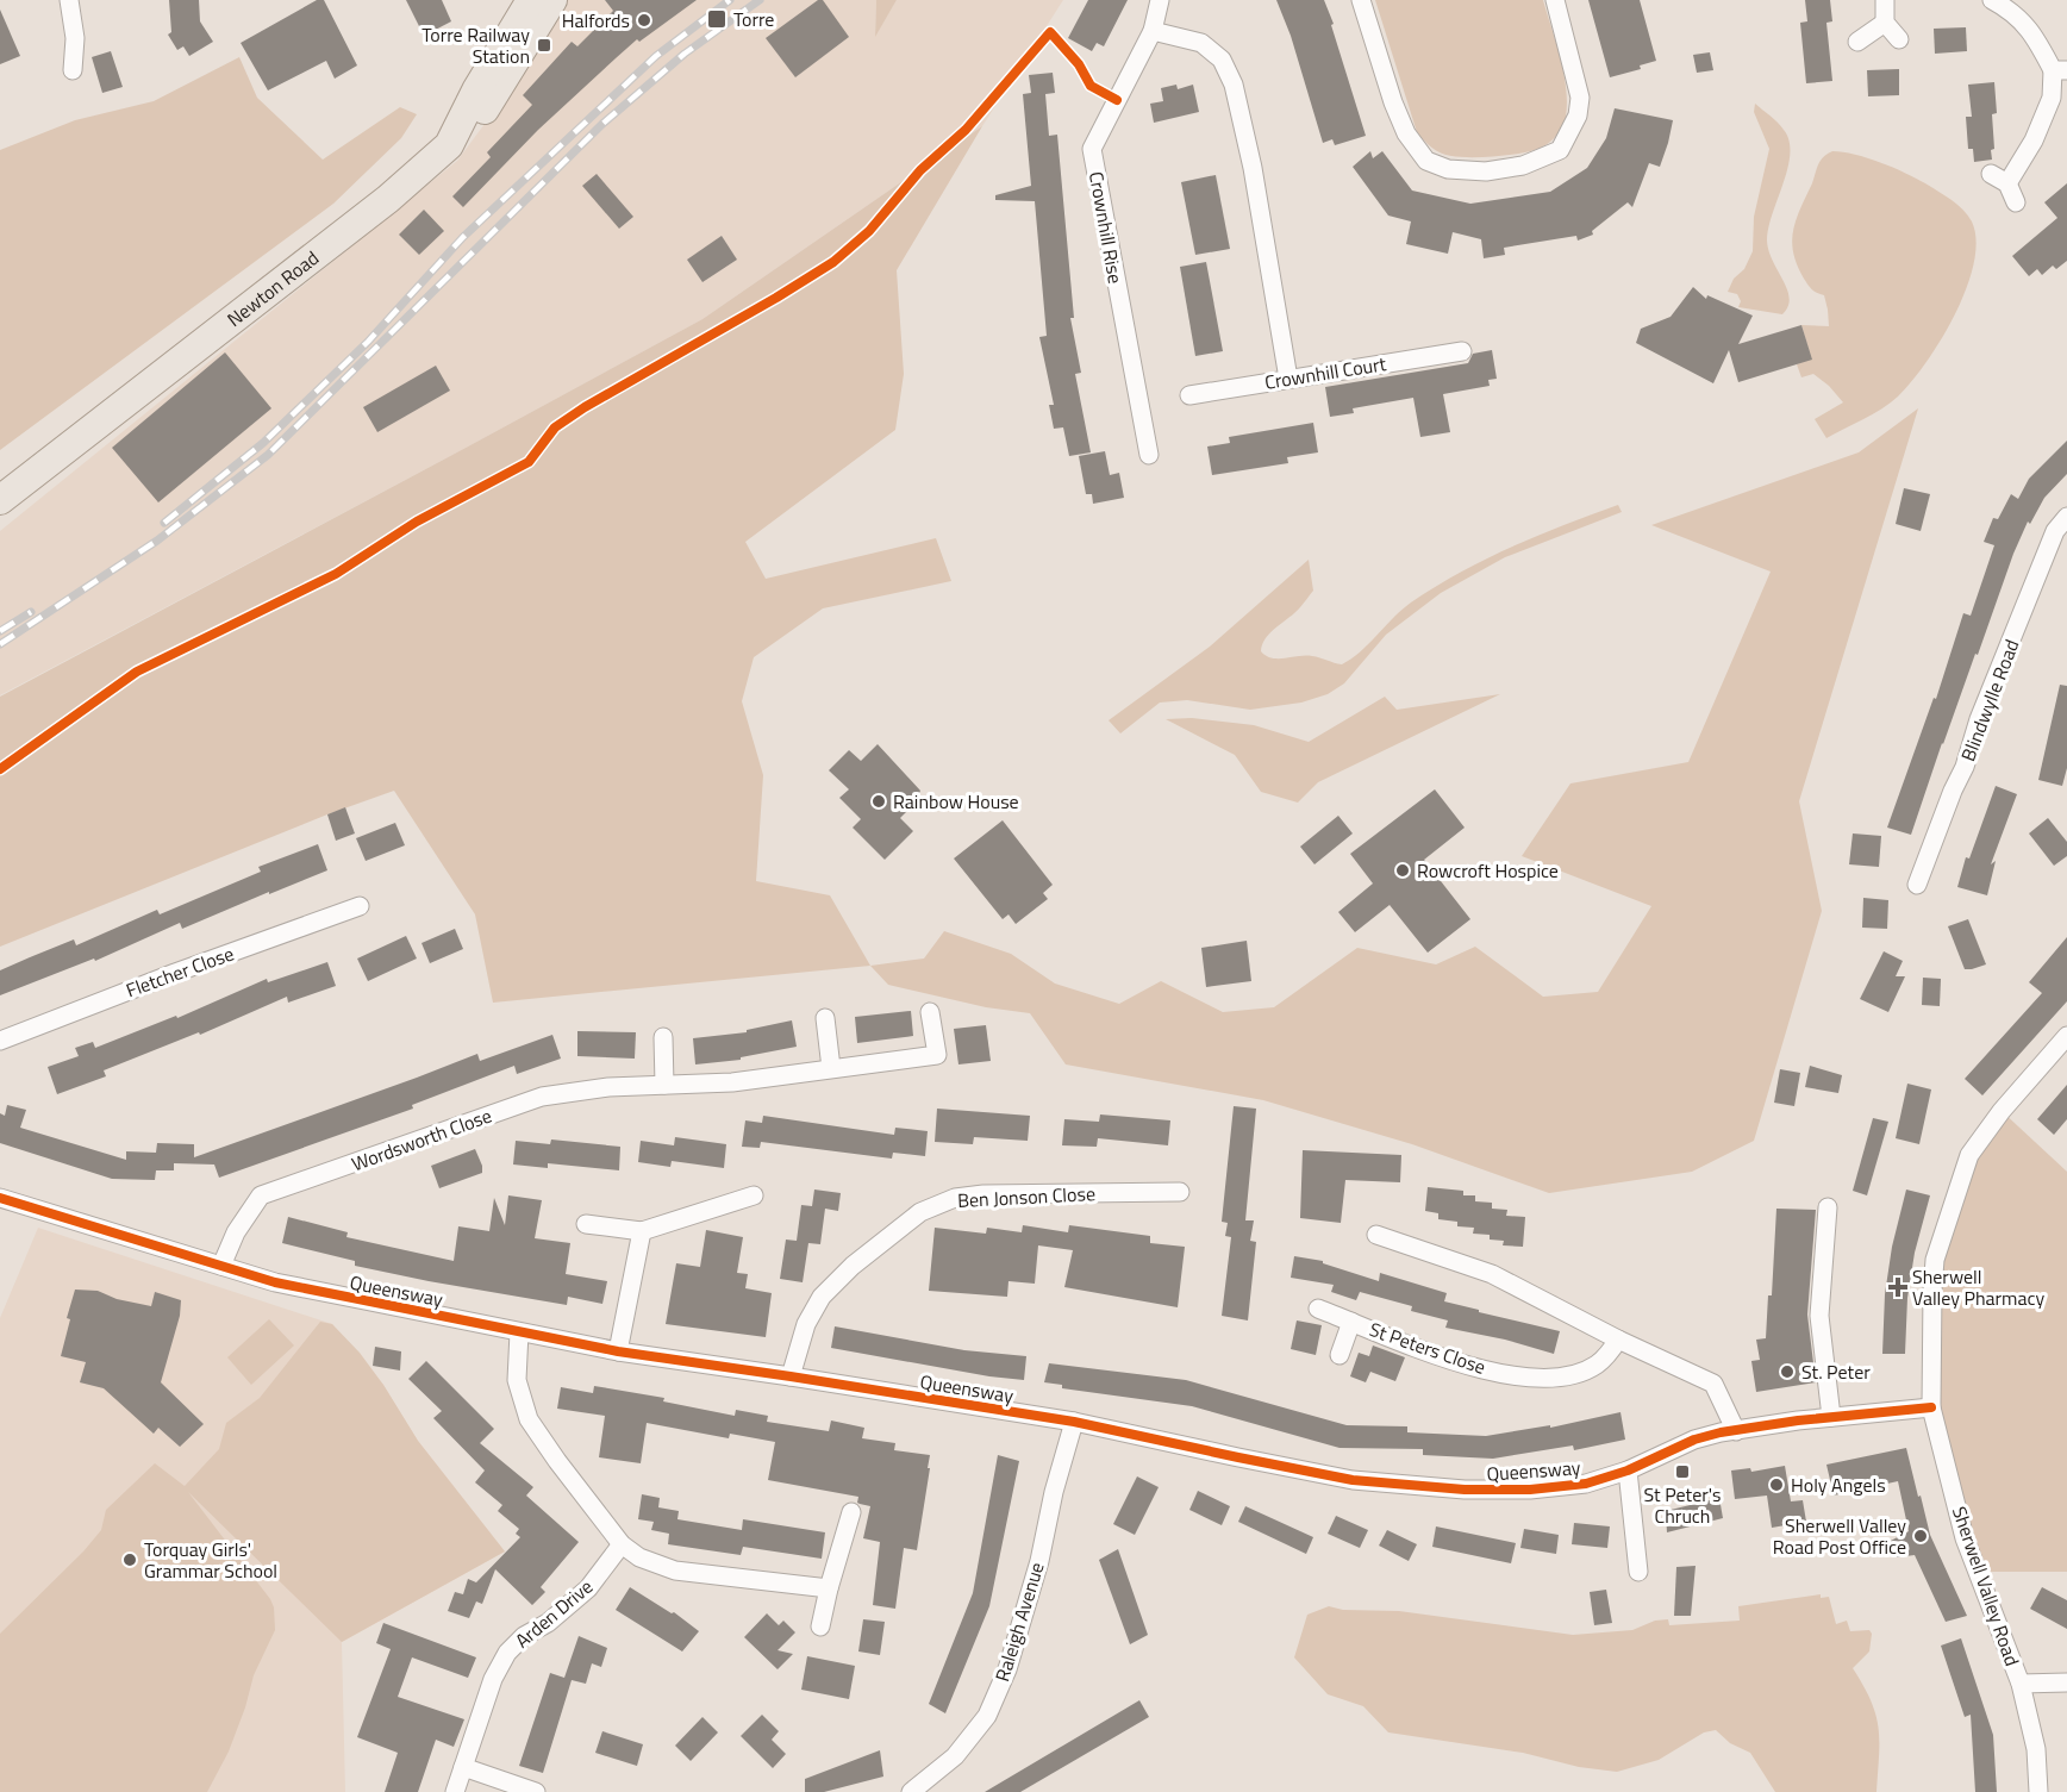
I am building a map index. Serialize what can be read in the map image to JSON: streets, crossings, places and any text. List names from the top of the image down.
{
  "streets": {
    "main road": ["Newton Road"],
    "street": [
      "Crownhill Rise",
      "Crownhill Court",
      "Blindwylle Road",
      "Fletcher Close",
      "Wordsworth Close",
      "Ben Jonson Close",
      "Queensway",
      "St Peters Close",
      "Sherwell Valley Road",
      "Arden Drive",
      "Raleigh Avenue"
    ]
  },
  "crossings": [
    ["Wordsworth Close", "Queensway"],
    ["Ben Jonson Close", "Queensway"],
    ["Queensway", "Sherwell Valley Road"],
    ["Queensway", "Raleigh Avenue"]
  ],
  "places": {
    "transit": ["Torre", "Torre Railway Station", "St Peter's Chruch"],
    "other": [
      "Halfords",
      "Rainbow House",
      "Rowcroft Hospice",
      "St. Peter",
      "Holy Angels",
      "Sherwell Valley Road Post Office",
      "Torquay Girls' Grammar School"
    ],
    "health": ["Sherwell Valley Pharmacy"]
  }
}
